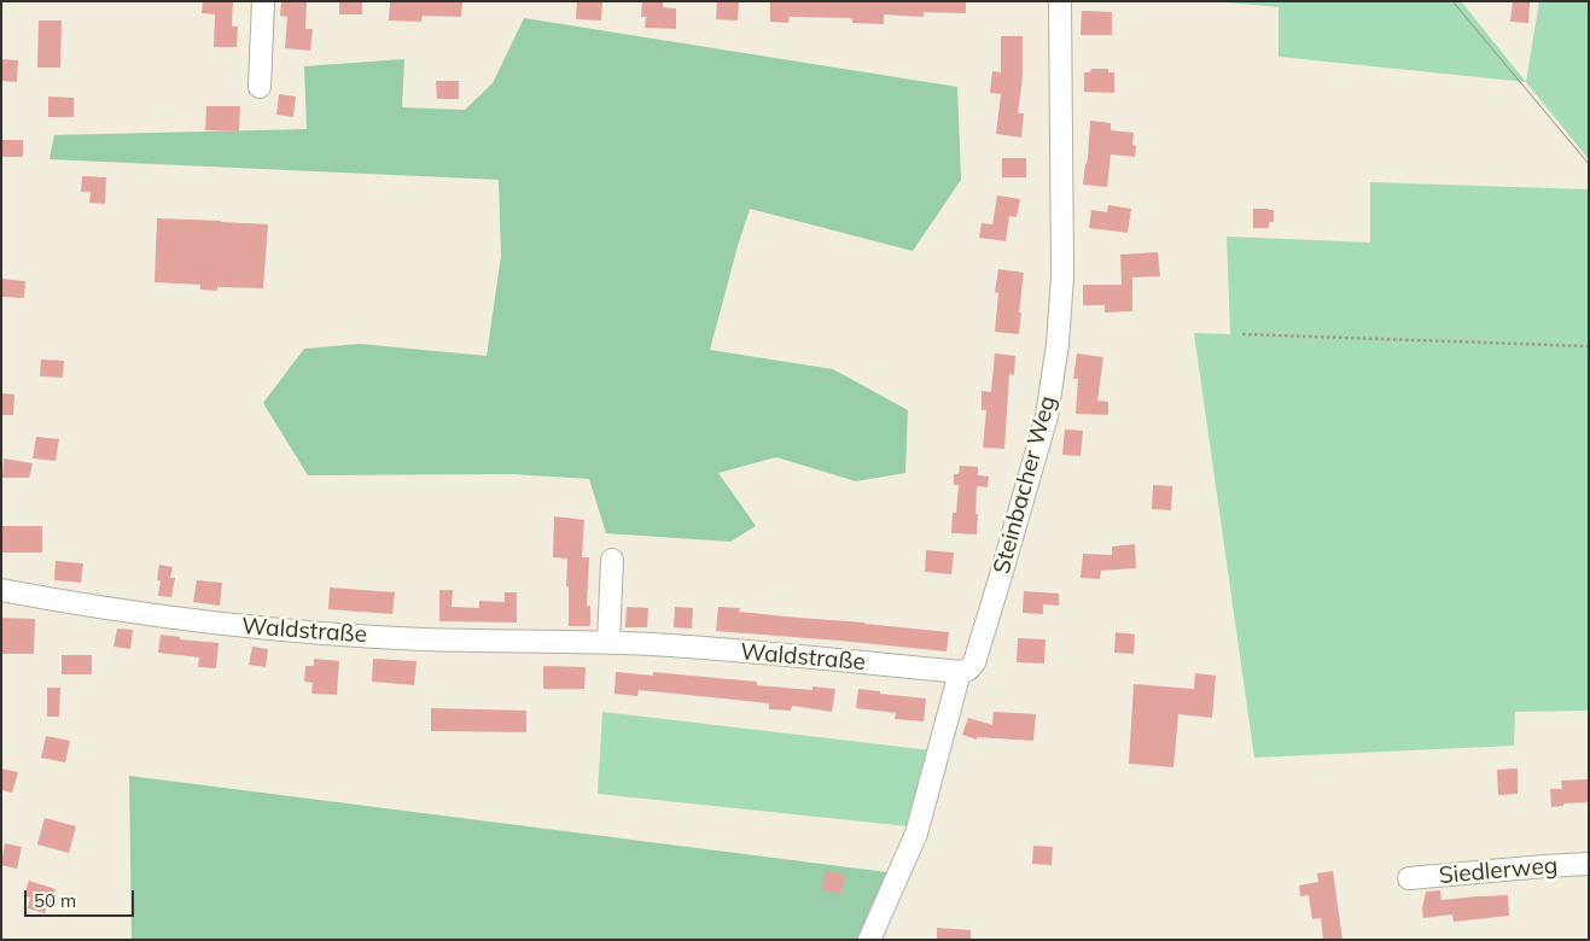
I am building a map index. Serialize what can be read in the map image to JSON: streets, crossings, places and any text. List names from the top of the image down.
{
  "streets": {
    "street": ["Steinbacher Weg", "Waldstraße", "Siedlerweg"]
  },
  "crossings": [
    ["Steinbacher Weg", "Waldstraße"]
  ],
  "scale_bar": "50 m"
}
